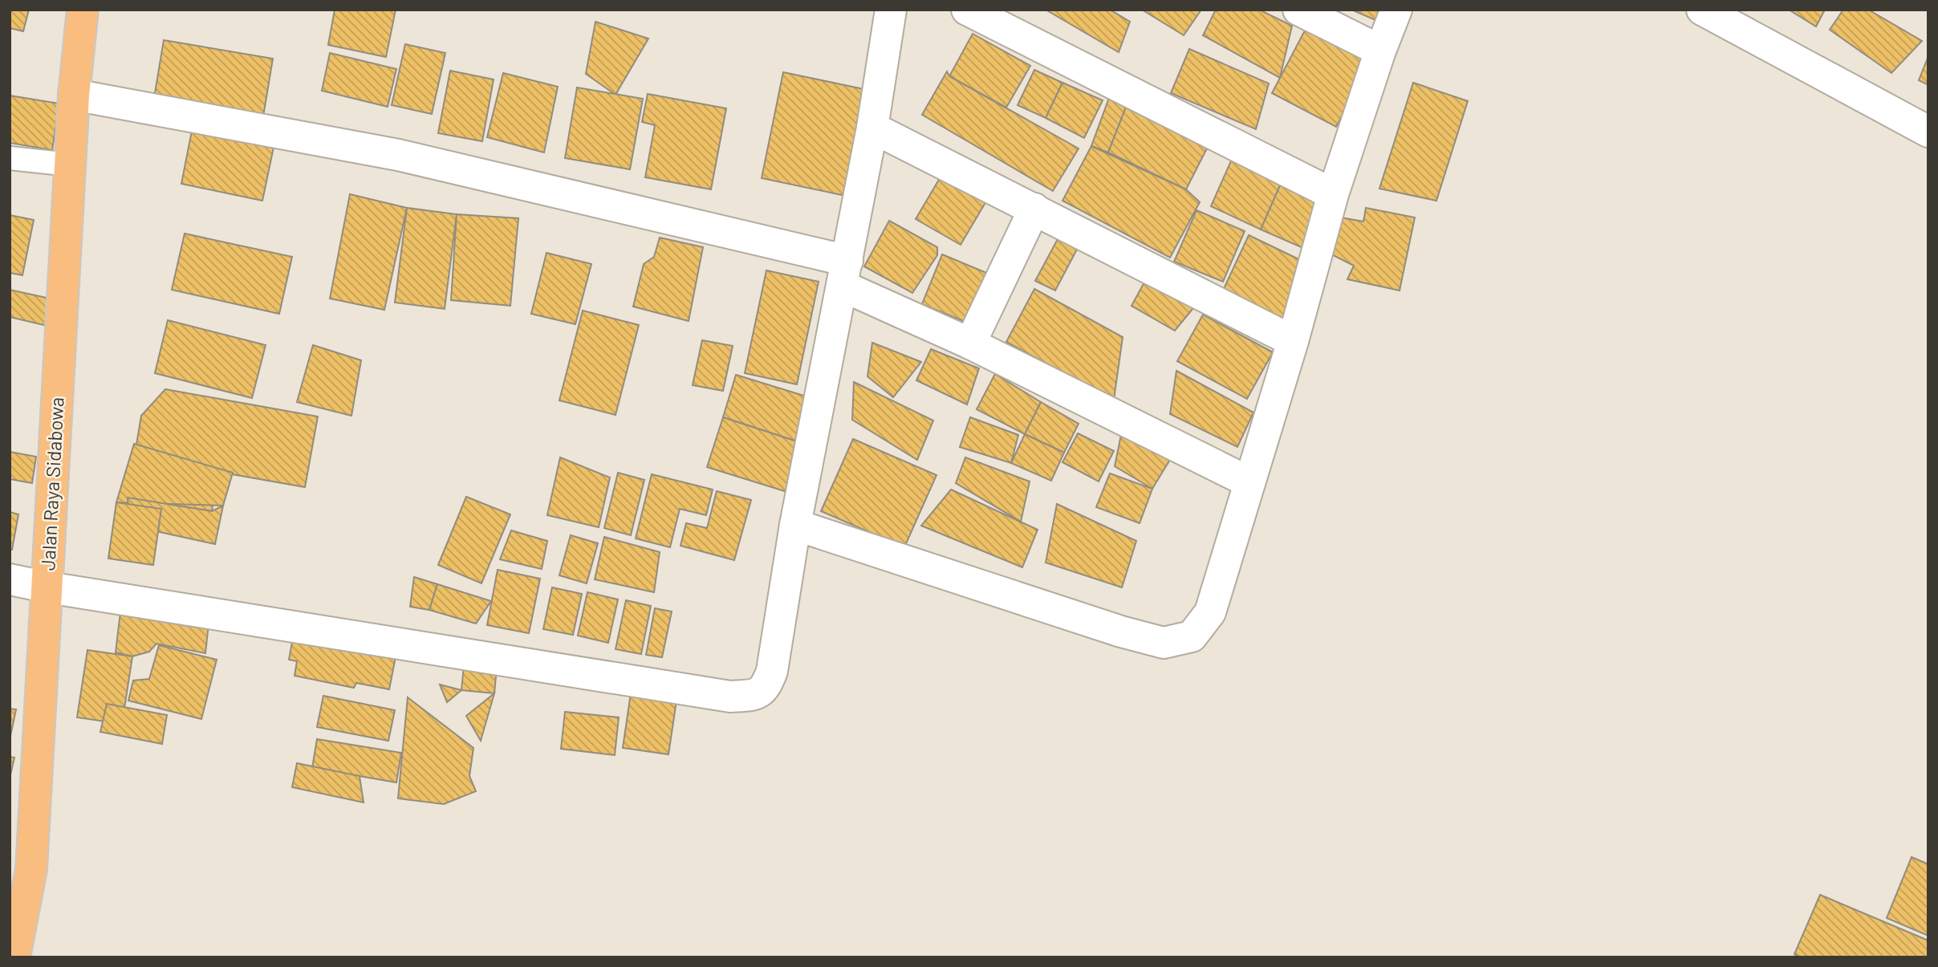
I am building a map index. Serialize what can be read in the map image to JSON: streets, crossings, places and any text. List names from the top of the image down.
{
  "streets": {
    "highway": ["Jalan Raya Sidabowa"]
  }
}
